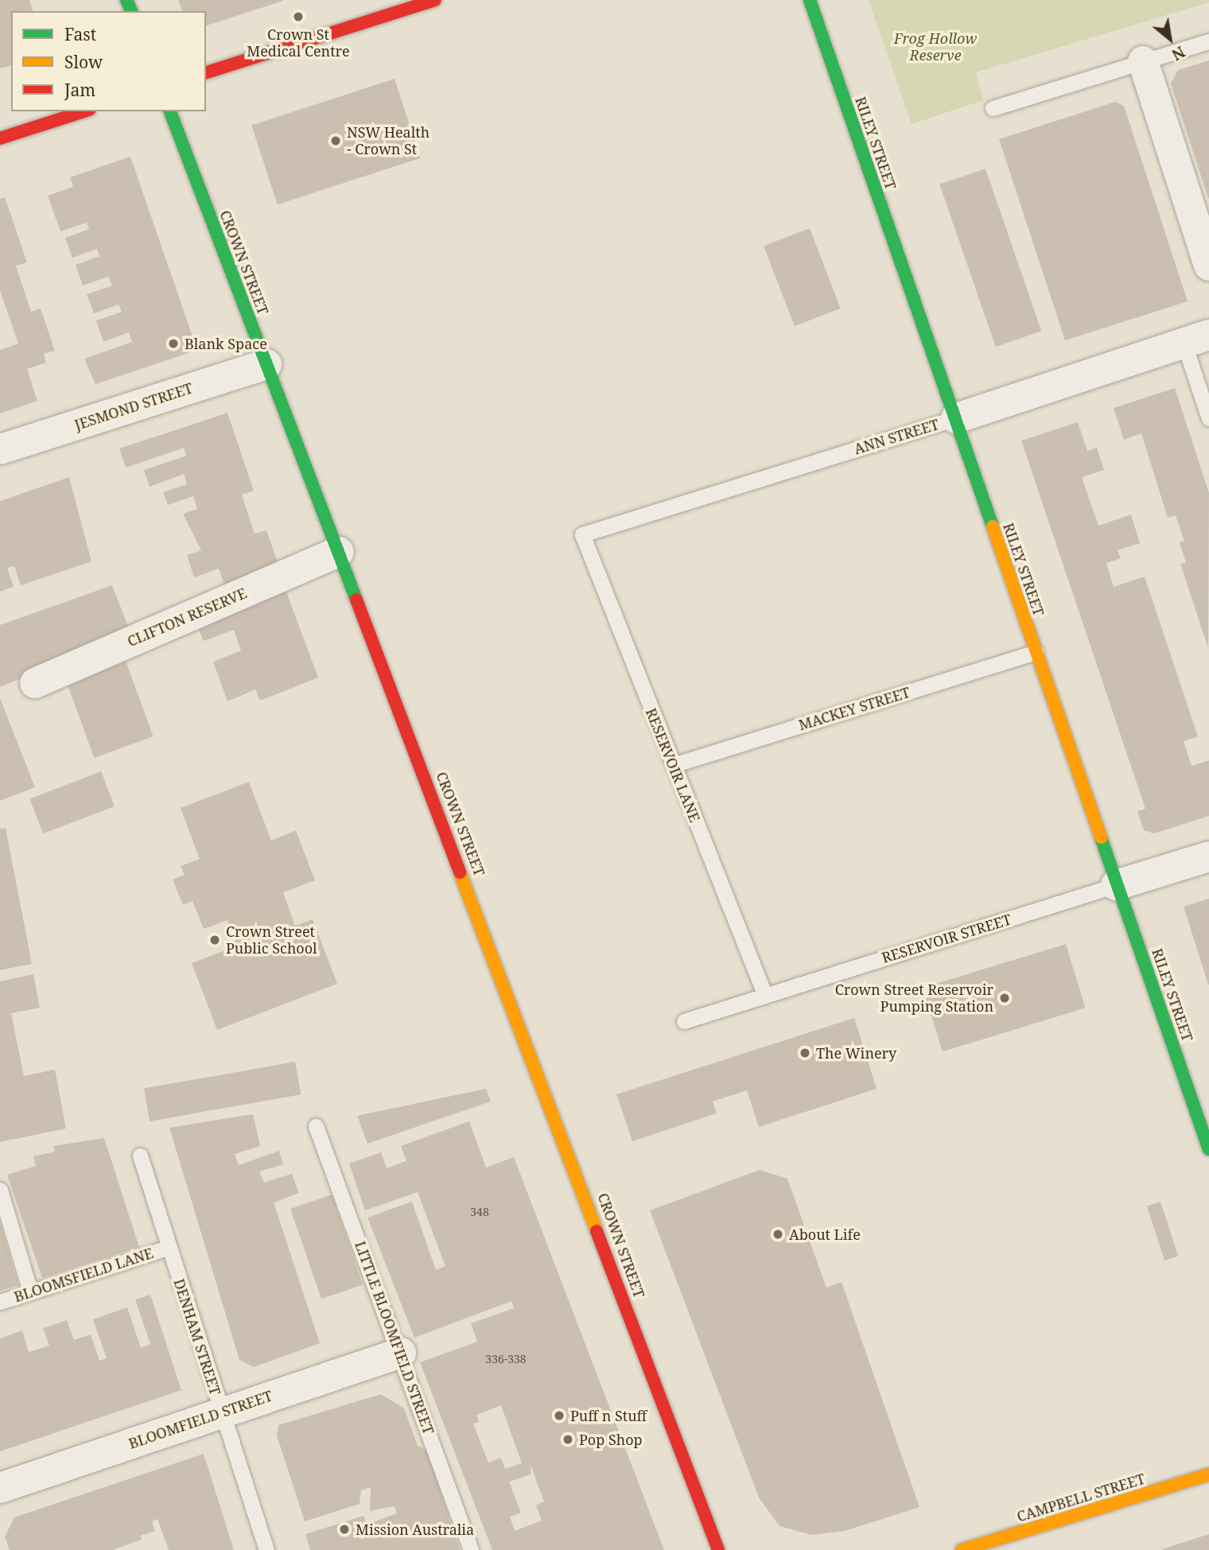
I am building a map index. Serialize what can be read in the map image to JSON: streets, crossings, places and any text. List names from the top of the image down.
{
  "streets": {
    "street": [
      "RILEY STREET",
      "CROWN STREET",
      "JESMOND STREET",
      "ANN STREET",
      "CLIFTON RESERVE",
      "RESERVOIR STREET",
      "BLOOMFIELD STREET",
      "CAMPBELL STREET"
    ],
    "lane": [
      "MACKEY STREET",
      "RESERVOIR LANE",
      "BLOOMSFIELD LANE",
      "DENHAM STREET",
      "LITTLE BLOOMFIELD STREET"
    ]
  },
  "crossings": [
    ["RILEY STREET", "ANN STREET"],
    ["RILEY STREET", "MACKEY STREET"],
    ["RILEY STREET", "RESERVOIR STREET"],
    ["CROWN STREET", "JESMOND STREET"],
    ["CROWN STREET", "CLIFTON RESERVE"],
    ["ANN STREET", "RESERVOIR LANE"],
    ["MACKEY STREET", "RESERVOIR LANE"],
    ["RESERVOIR LANE", "RESERVOIR STREET"],
    ["BLOOMSFIELD LANE", "DENHAM STREET"],
    ["DENHAM STREET", "BLOOMFIELD STREET"],
    ["LITTLE BLOOMFIELD STREET", "BLOOMFIELD STREET"]
  ],
  "parks": ["Frog Hollow Reserve"],
  "places": [
    "Crown St Medical Centre",
    "NSW Health - Crown St",
    "Blank Space",
    "Crown Street Public School",
    "Crown Street Reservoir Pumping Station",
    "The Winery",
    "About Life",
    "Puff n Stuff",
    "Pop Shop",
    "Mission Australia"
  ],
  "house_numbers": ["348", "336-338"],
  "legend": ["Fast", "Slow", "Jam"],
  "north": "bottom right"
}
